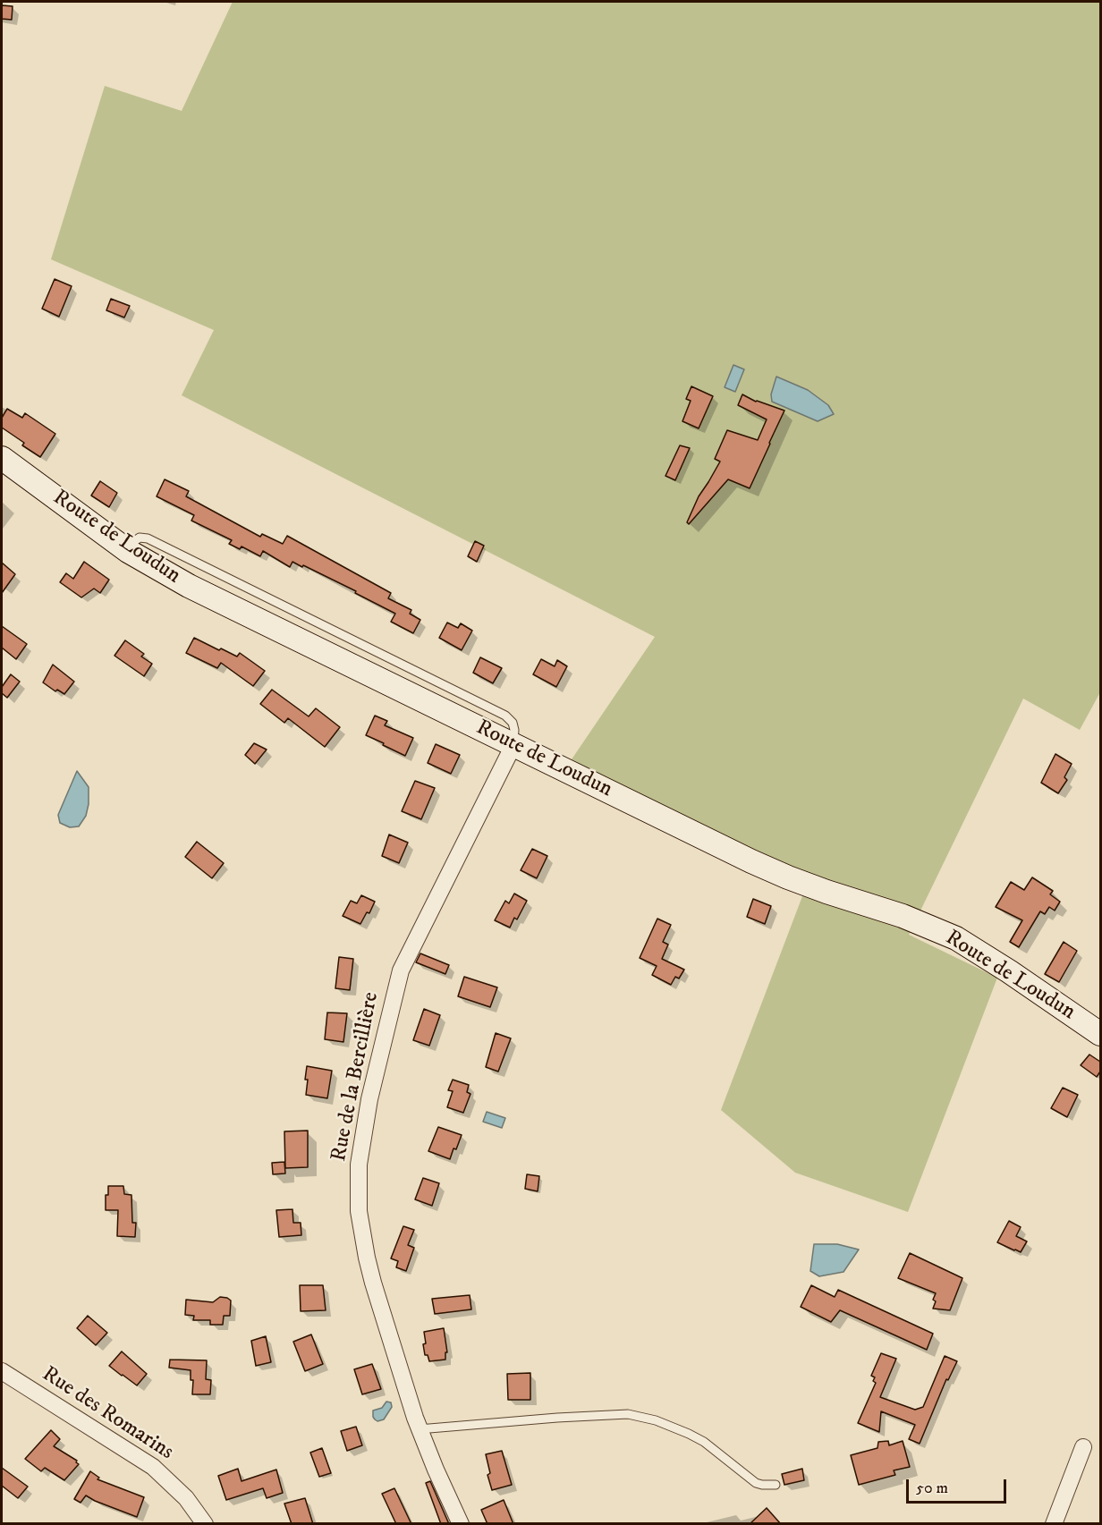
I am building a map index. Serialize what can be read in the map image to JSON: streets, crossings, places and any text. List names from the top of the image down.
{
  "streets": {
    "main road": ["Route de Loudun"],
    "street": ["Rue de la Bercillière", "Rue des Romarins"]
  },
  "crossings": [
    ["Route de Loudun", "Rue de la Bercillière"]
  ],
  "scale_bar": "50 m"
}
